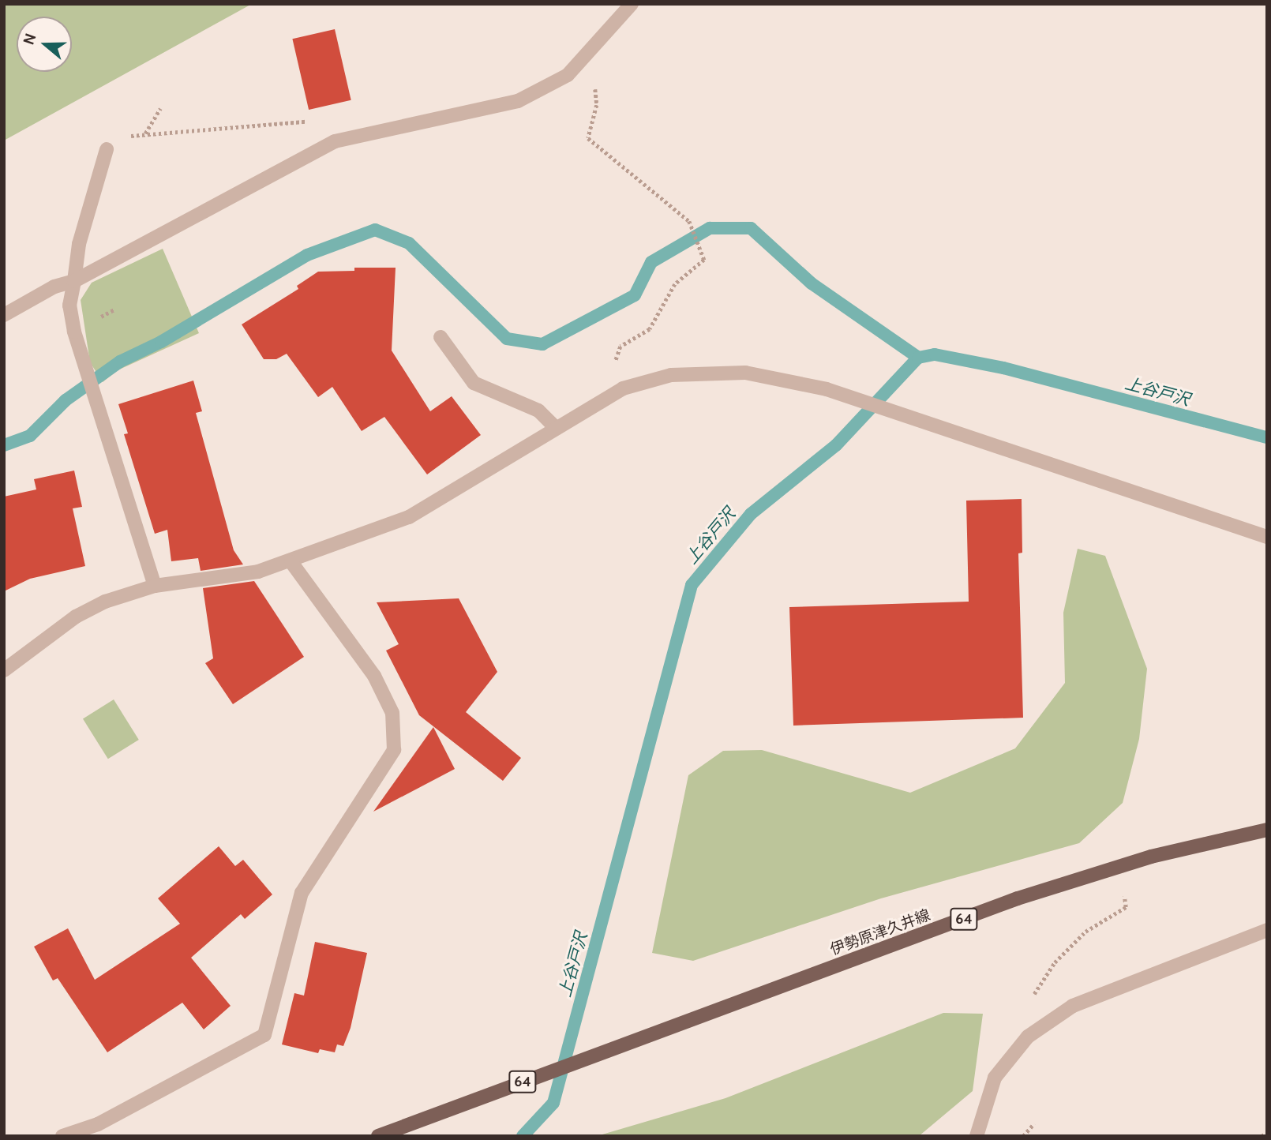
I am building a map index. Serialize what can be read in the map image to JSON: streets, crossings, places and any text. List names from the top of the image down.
{
  "streets": {
    "main road": ["64", "伊勢原津久井線"]
  },
  "water": ["上谷戸沢"],
  "north": "left"
}
